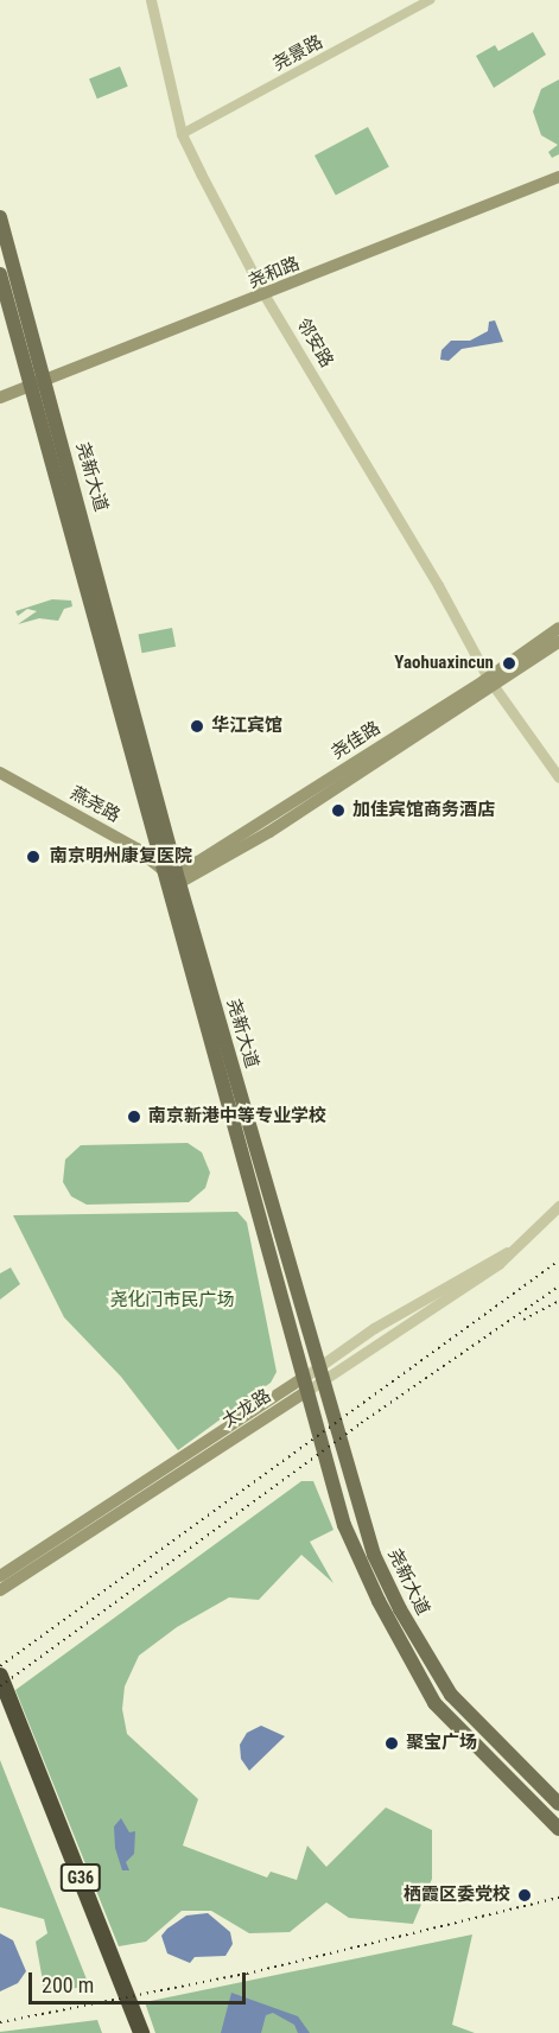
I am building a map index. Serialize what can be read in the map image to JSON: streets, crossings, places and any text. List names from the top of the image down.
{
  "streets": {
    "highway": ["G36"],
    "main road": [
      "尧和路",
      "尧新大道",
      "尧佳路",
      "燕尧路",
      "太龙路"
    ],
    "street": ["尧景路", "邻安路"]
  },
  "crossings": [
    ["尧景路", "邻安路"],
    ["尧和路", "邻安路"],
    ["尧和路", "尧新大道"],
    ["邻安路", "尧佳路"],
    ["尧新大道", "尧佳路"],
    ["尧新大道", "燕尧路"],
    ["尧新大道", "太龙路"],
    ["尧佳路", "燕尧路"]
  ],
  "parks": ["尧化门市民广场"],
  "places": [
    "Yaohuaxincun",
    "华江宾馆",
    "加佳宾馆商务酒店",
    "南京明州康复医院",
    "南京新港中等专业学校",
    "聚宝广场",
    "栖霞区委党校"
  ],
  "scale_bar": "200 m"
}
